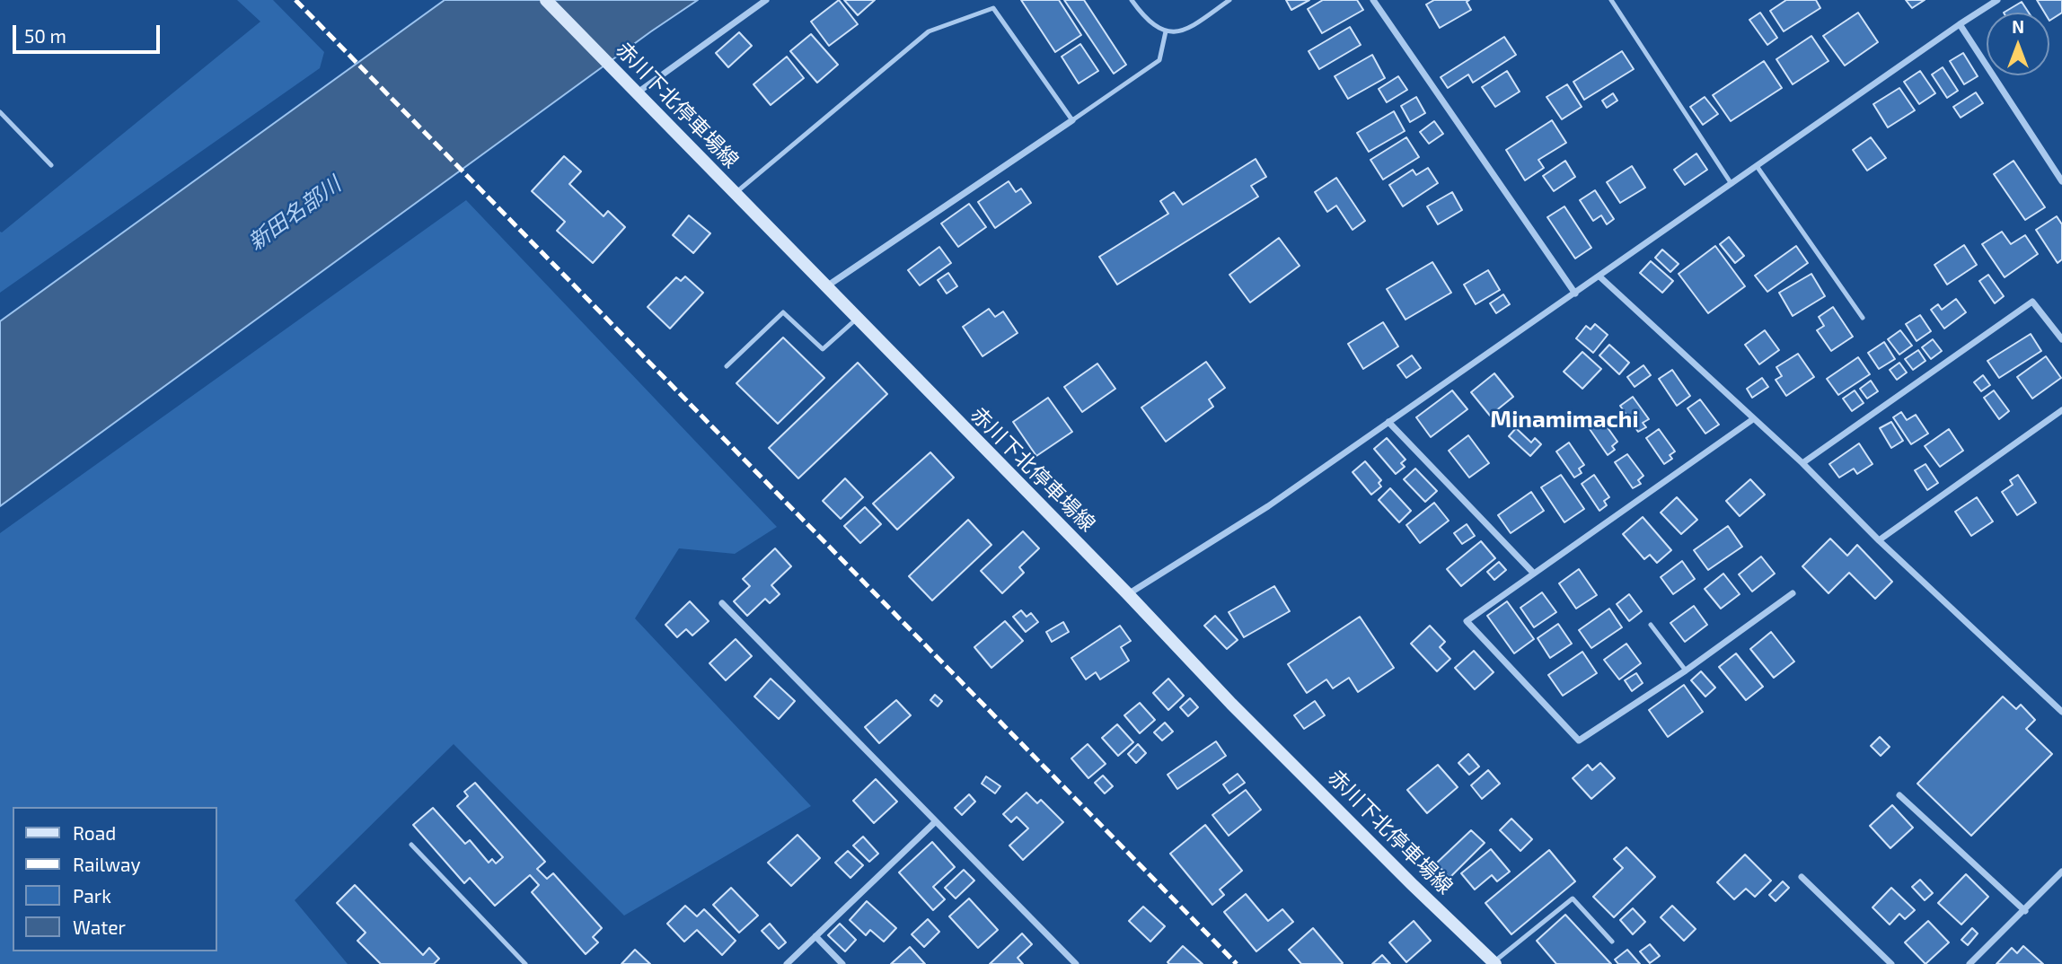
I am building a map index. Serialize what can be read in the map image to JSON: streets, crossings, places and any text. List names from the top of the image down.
{
  "streets": {
    "main road": ["赤川下北停車場線"]
  },
  "districts": ["Minamimachi"],
  "water": ["新田名部川"],
  "legend": [
    "Road",
    "Railway",
    "Park",
    "Water"
  ],
  "scale_bar": "50 m",
  "north": "top"
}
